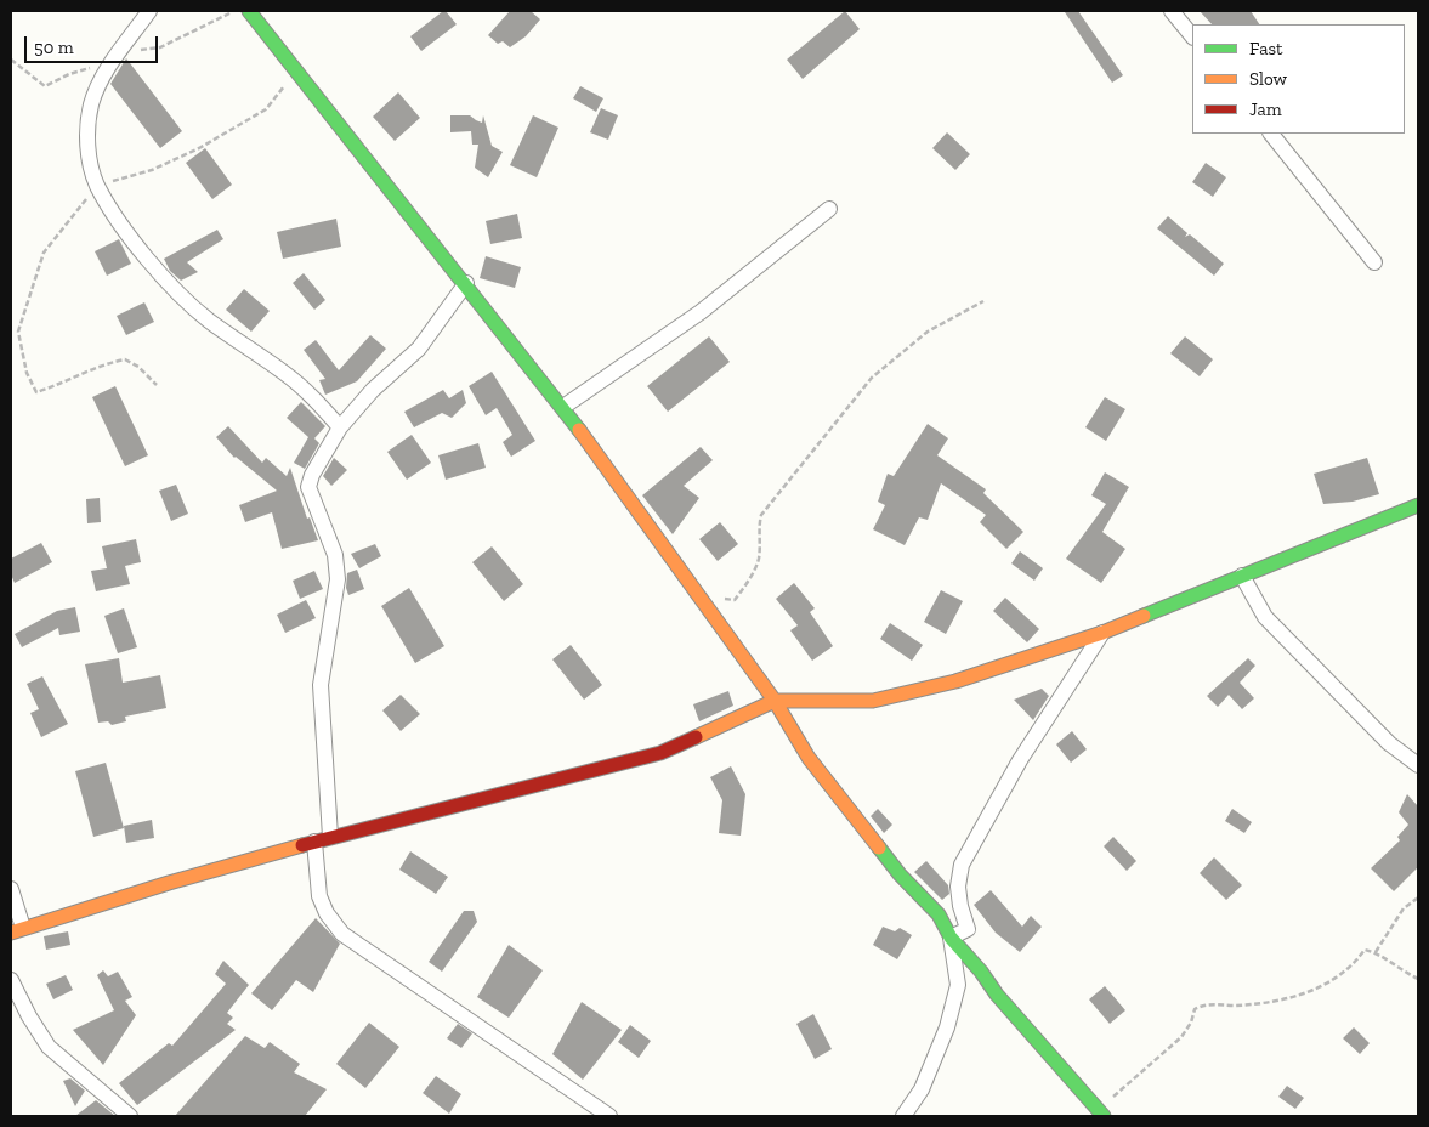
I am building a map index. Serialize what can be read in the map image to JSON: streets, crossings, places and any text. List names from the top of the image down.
{
  "legend": ["Fast", "Slow", "Jam"],
  "scale_bar": "50 m"
}
